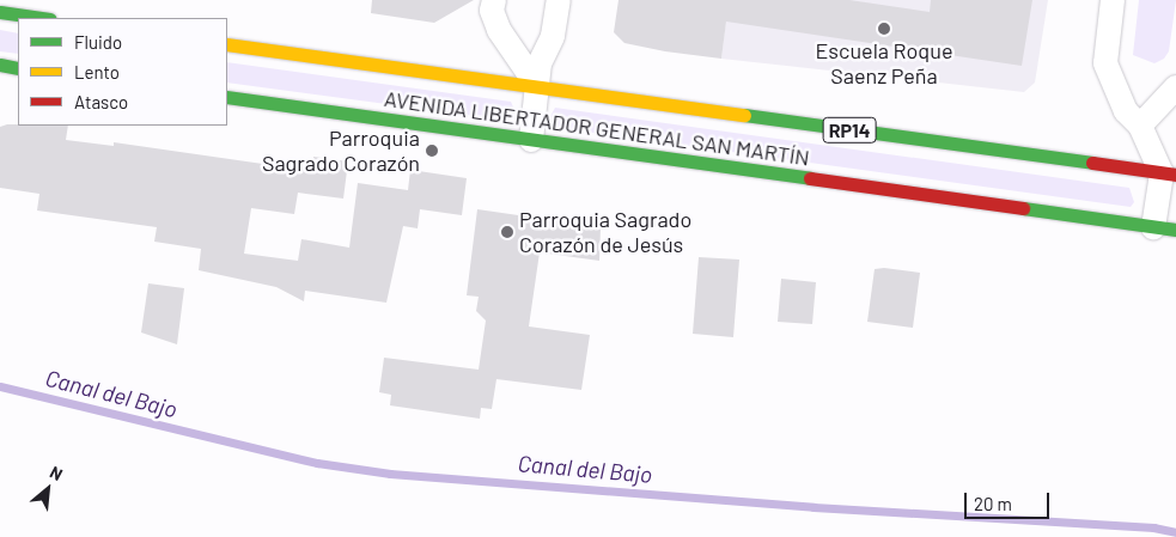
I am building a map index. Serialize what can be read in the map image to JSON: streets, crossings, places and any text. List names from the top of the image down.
{
  "streets": {
    "main road": ["AVENIDA LIBERTADOR GENERAL SAN MARTÍN", "RP14"]
  },
  "water": ["Canal del Bajo"],
  "places": ["Escuela Roque Saenz Peña", "Parroquia Sagrado Corazón", "Parroquia Sagrado Corazón de Jesús"],
  "legend": ["Fluido", "Lento", "Atasco"],
  "scale_bar": "20 m",
  "north": "top right"
}
